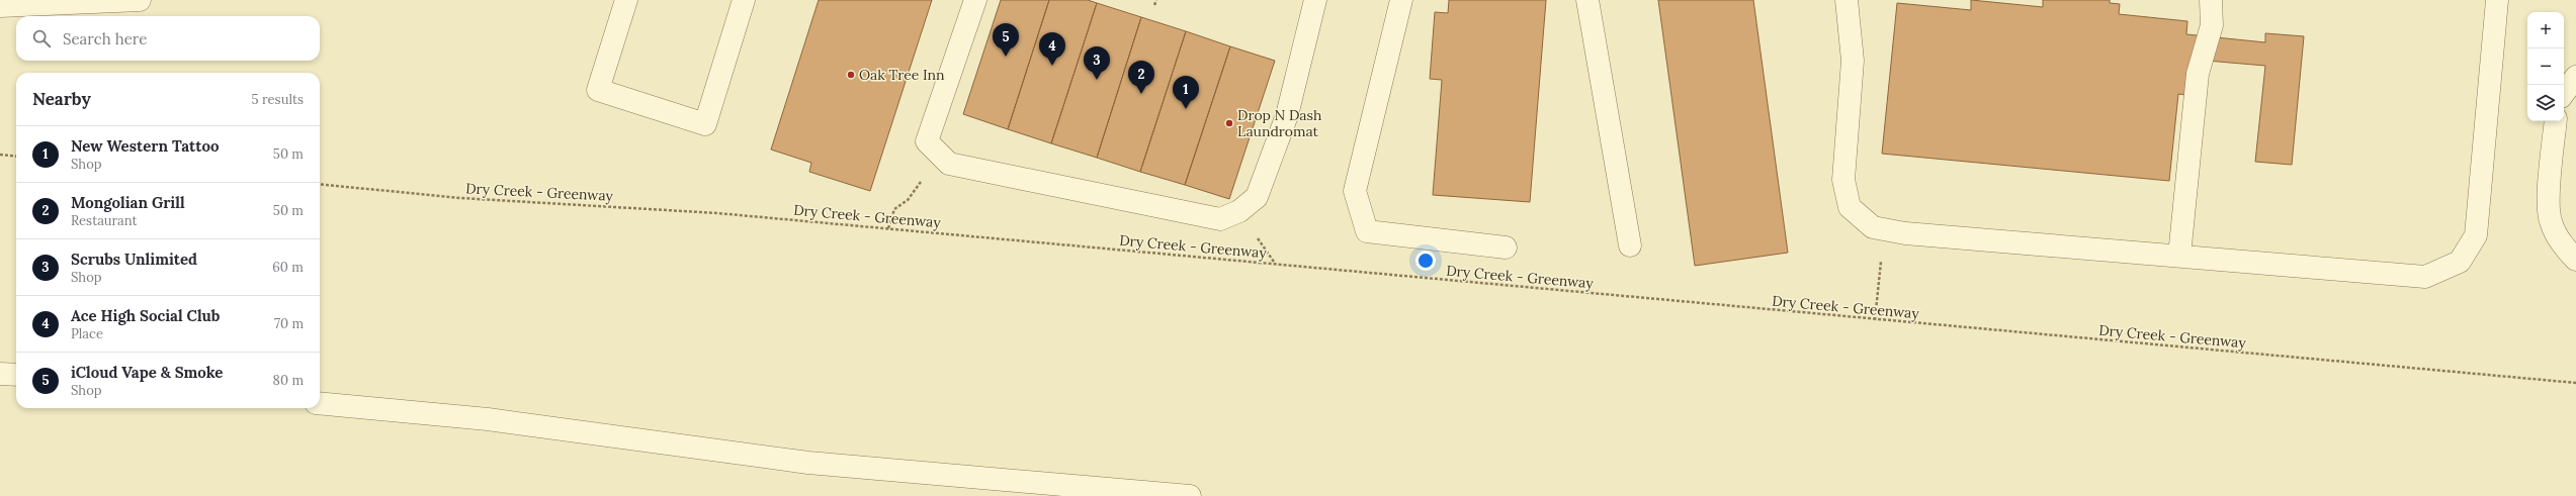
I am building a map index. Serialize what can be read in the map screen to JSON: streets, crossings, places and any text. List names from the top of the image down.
{
  "streets": {
    "path": ["Dry Creek - Greenway"]
  },
  "places": ["Oak Tree Inn", "Drop N Dash Laundromat"],
  "page": {
    "map_buttons": ["+", "−"],
    "search": "Search here",
    "pins": [
      "5",
      "4",
      "3",
      "2",
      "1"
    ],
    "heading": ["Nearby", "5 results"],
    "list": [
      {
        "mark": "1",
        "name": "New Western Tattoo",
        "note": "Shop",
        "value": "50 m"
      },
      {
        "mark": "2",
        "name": "Mongolian Grill",
        "note": "Restaurant",
        "value": "50 m"
      },
      {
        "mark": "3",
        "name": "Scrubs Unlimited",
        "note": "Shop",
        "value": "60 m"
      },
      {
        "mark": "4",
        "name": "Ace High Social Club",
        "note": "Place",
        "value": "70 m"
      },
      {
        "mark": "5",
        "name": "iCloud Vape & Smoke",
        "note": "Shop",
        "value": "80 m"
      }
    ]
  }
}
